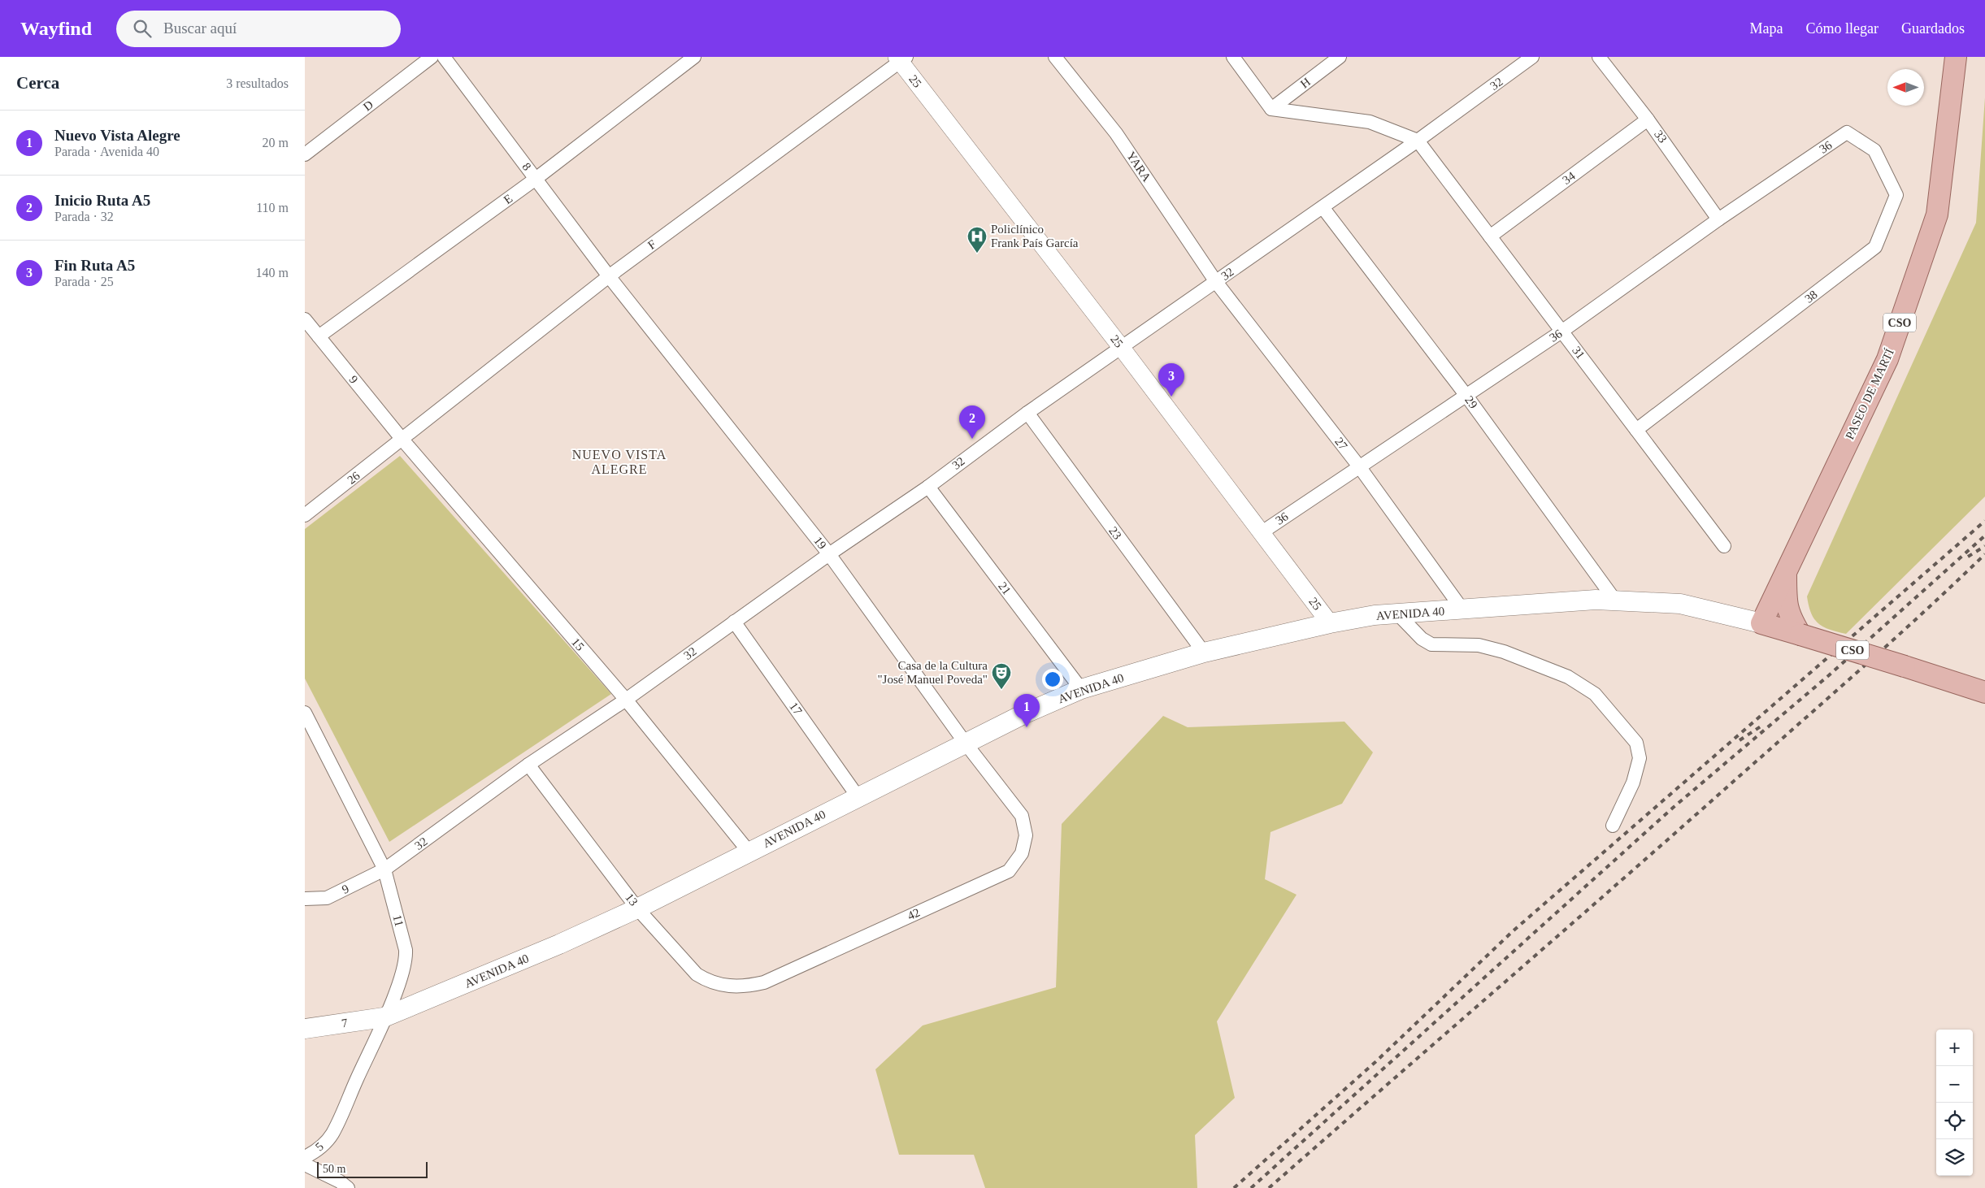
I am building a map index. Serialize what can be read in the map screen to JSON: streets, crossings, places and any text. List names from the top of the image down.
{
  "streets": {
    "main road": [
      "CSO",
      "PASEO DE MARTÍ",
      "AVENIDA 40",
      "7"
    ],
    "street": [
      "25",
      "H",
      "32",
      "D",
      "33",
      "36",
      "8",
      "YARA",
      "34",
      "E",
      "F",
      "38",
      "31",
      "9",
      "29",
      "27",
      "26",
      "23",
      "19",
      "21",
      "15",
      "17",
      "13",
      "42",
      "11",
      "5"
    ]
  },
  "crossings": [
    ["25", "32"],
    ["25", "36"],
    ["25", "F"],
    ["25", "AVENIDA 40"],
    ["32", "YARA"],
    ["32", "31"],
    ["32", "9"],
    ["32", "29"],
    ["32", "27"],
    ["32", "23"],
    ["32", "19"],
    ["32", "21"],
    ["32", "15"],
    ["32", "17"],
    ["32", "13"],
    ["32", "11"],
    ["33", "36"],
    ["33", "34"],
    ["36", "38"],
    ["36", "31"],
    ["36", "29"],
    ["36", "27"],
    ["8", "E"],
    ["8", "F"],
    ["8", "19"],
    ["YARA", "27"],
    ["34", "31"],
    ["E", "9"],
    ["F", "9"],
    ["F", "26"],
    ["F", "19"],
    ["F", "15"],
    ["38", "31"],
    ["CSO", "PASEO DE MARTÍ"],
    ["CSO", "AVENIDA 40"],
    ["9", "26"],
    ["9", "15"],
    ["9", "11"],
    ["PASEO DE MARTÍ", "AVENIDA 40"],
    ["29", "AVENIDA 40"],
    ["27", "AVENIDA 40"],
    ["26", "15"],
    ["23", "AVENIDA 40"],
    ["19", "AVENIDA 40"],
    ["19", "42"],
    ["21", "AVENIDA 40"],
    ["AVENIDA 40", "15"],
    ["AVENIDA 40", "17"],
    ["AVENIDA 40", "13"],
    ["AVENIDA 40", "11"],
    ["AVENIDA 40", "7"],
    ["13", "42"],
    ["11", "7"],
    ["11", "5"]
  ],
  "districts": ["NUEVO VISTA ALEGRE"],
  "places": {
    "hospital": ["Policlínico Frank País García"],
    "theatre": ["Casa de la Cultura \"José Manuel Poveda\""]
  },
  "scale_bar": "50 m",
  "north": "left",
  "page": {
    "header": "Wayfind",
    "search": "Buscar aquí",
    "nav": ["Mapa", "Cómo llegar", "Guardados"],
    "heading": ["Cerca", "3 resultados"],
    "list": [
      {
        "mark": "1",
        "name": "Nuevo Vista Alegre",
        "note": "Parada · Avenida 40",
        "value": "20 m"
      },
      {
        "mark": "2",
        "name": "Inicio Ruta A5",
        "note": "Parada · 32",
        "value": "110 m"
      },
      {
        "mark": "3",
        "name": "Fin Ruta A5",
        "note": "Parada · 25",
        "value": "140 m"
      }
    ],
    "pins": ["3", "2", "1"],
    "map_buttons": ["+", "−"],
    "scale": "50 m"
  }
}
